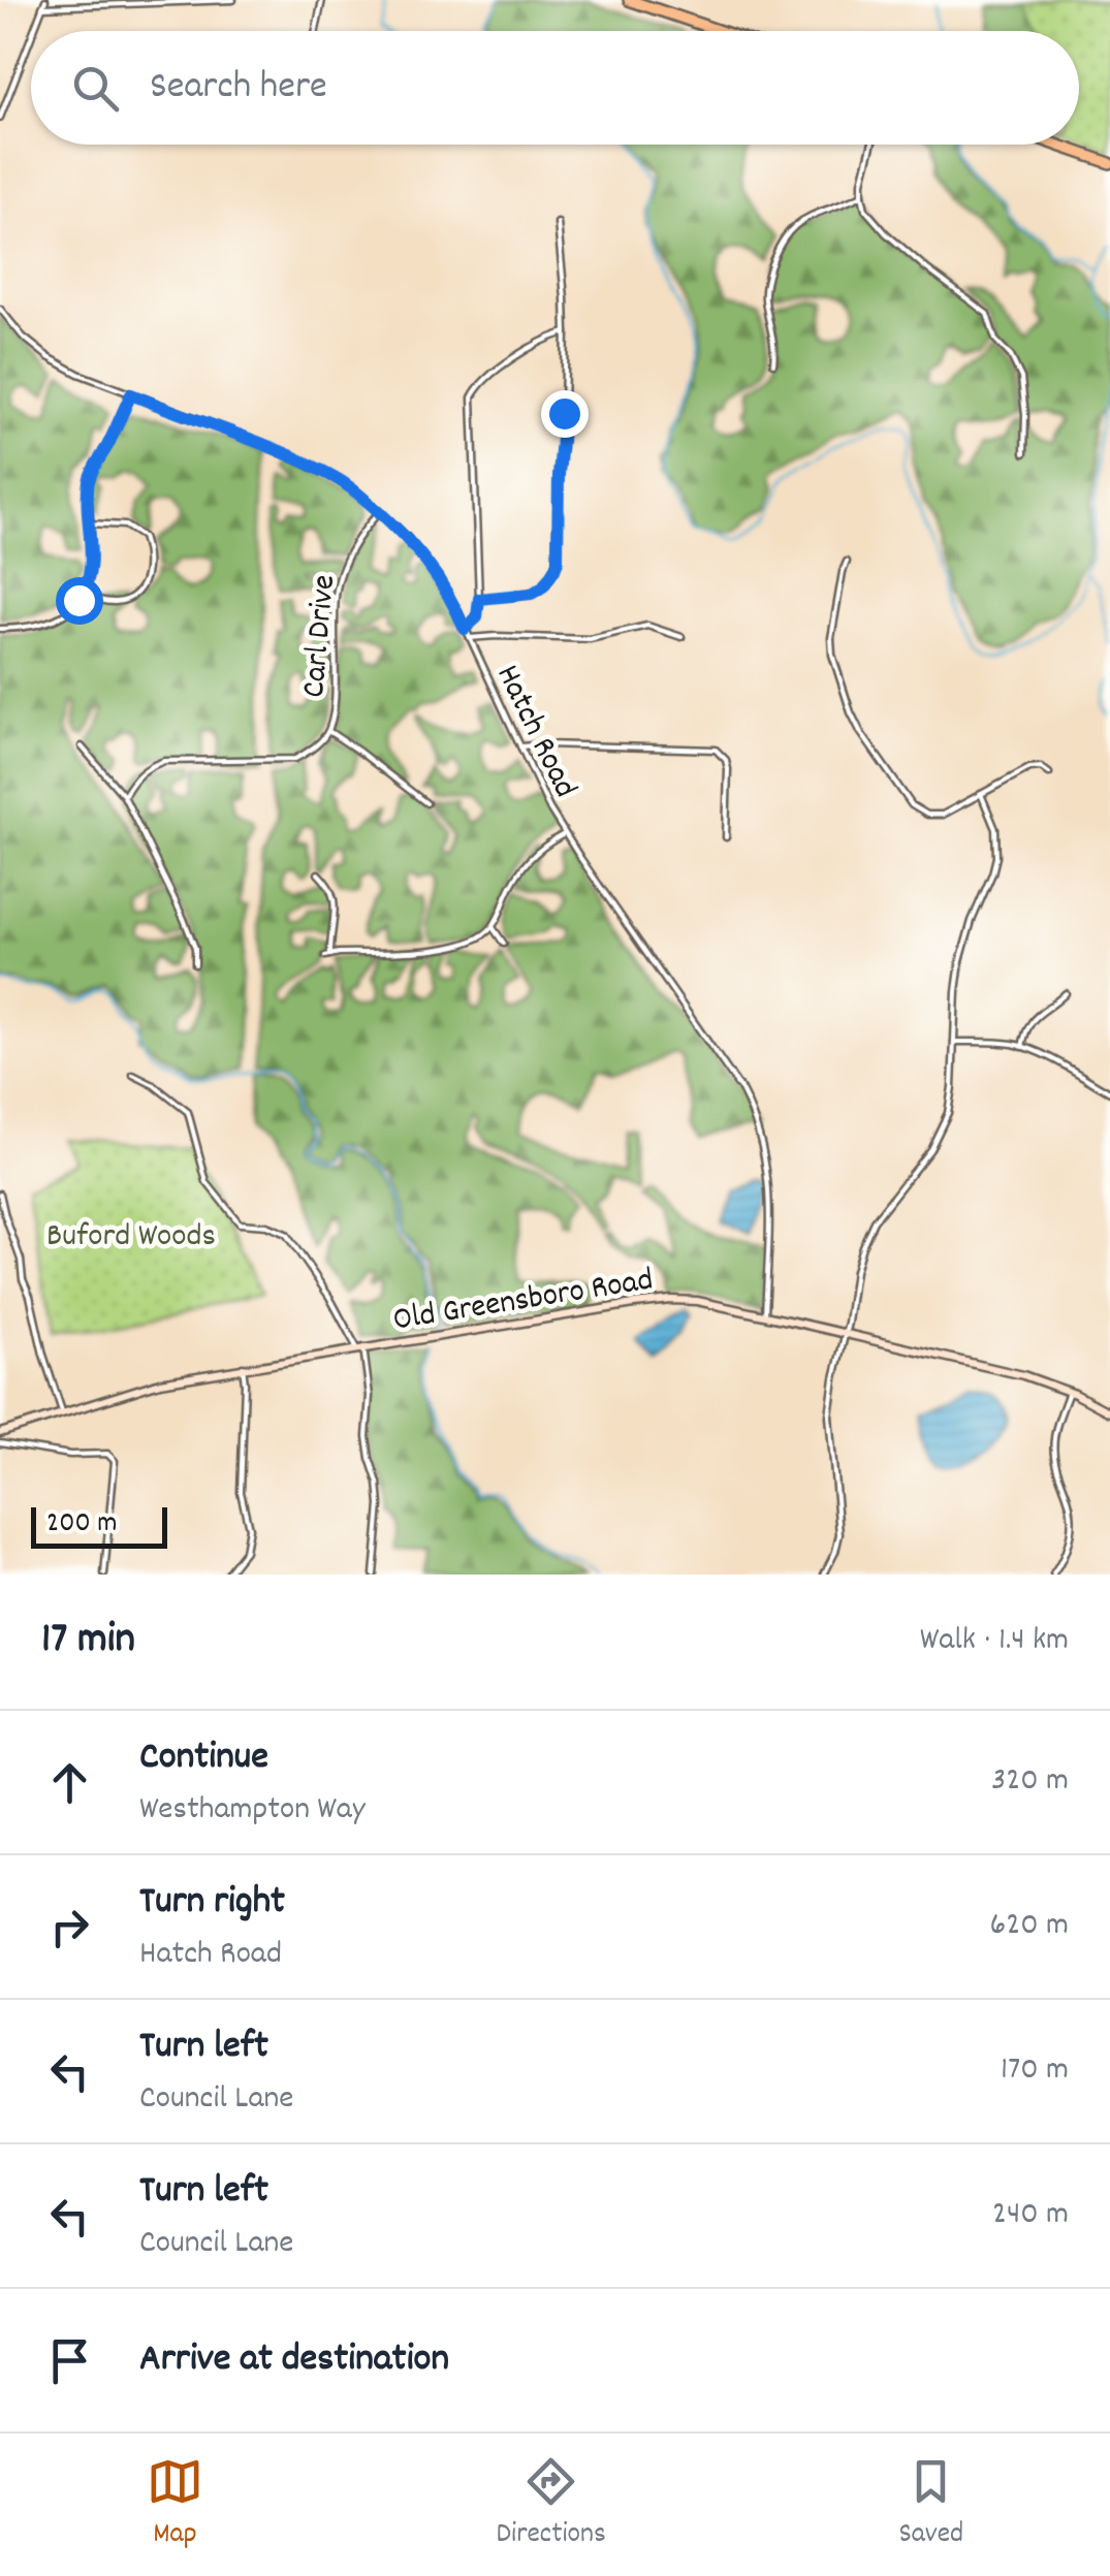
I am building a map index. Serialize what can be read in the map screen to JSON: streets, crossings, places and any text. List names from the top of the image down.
{
  "streets": {
    "street": ["Carl Drive", "Hatch Road", "Old Greensboro Road"]
  },
  "crossings": [
    ["Carl Drive", "Hatch Road"],
    ["Hatch Road", "Old Greensboro Road"]
  ],
  "parks": ["Buford Woods"],
  "scale_bar": "200 m",
  "page": {
    "search": "Search here",
    "scale": "200 m",
    "heading": ["17 min", "Walk · 1.4 km"],
    "list": [
      ["Continue", "Westhampton Way", "320 m"],
      ["Turn right", "Hatch Road", "620 m"],
      ["Turn left", "Council Lane", "170 m"],
      ["Turn left", "Council Lane", "240 m"],
      "Arrive at destination"
    ],
    "nav": ["Map", "Directions", "Saved"]
  }
}
